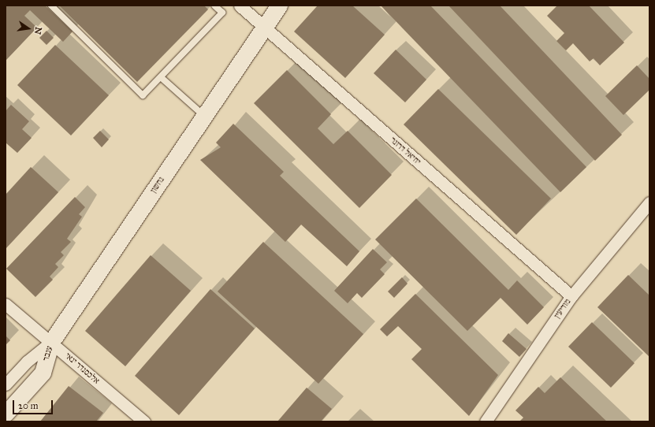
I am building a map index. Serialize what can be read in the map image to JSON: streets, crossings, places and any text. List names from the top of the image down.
{
  "streets": {
    "street": [
      "יחיאל דרזנר",
      "נחשון",
      "מודיעין",
      "ענבר",
      "אלכסנדר ינאי"
    ]
  },
  "crossings": [
    ["יחיאל דרזנר", "נחשון"],
    ["יחיאל דרזנר", "מודיעין"],
    ["נחשון", "ענבר"],
    ["נחשון", "אלכסנדר ינאי"],
    ["ענבר", "אלכסנדר ינאי"]
  ],
  "scale_bar": "20 m",
  "north": "right"
}
